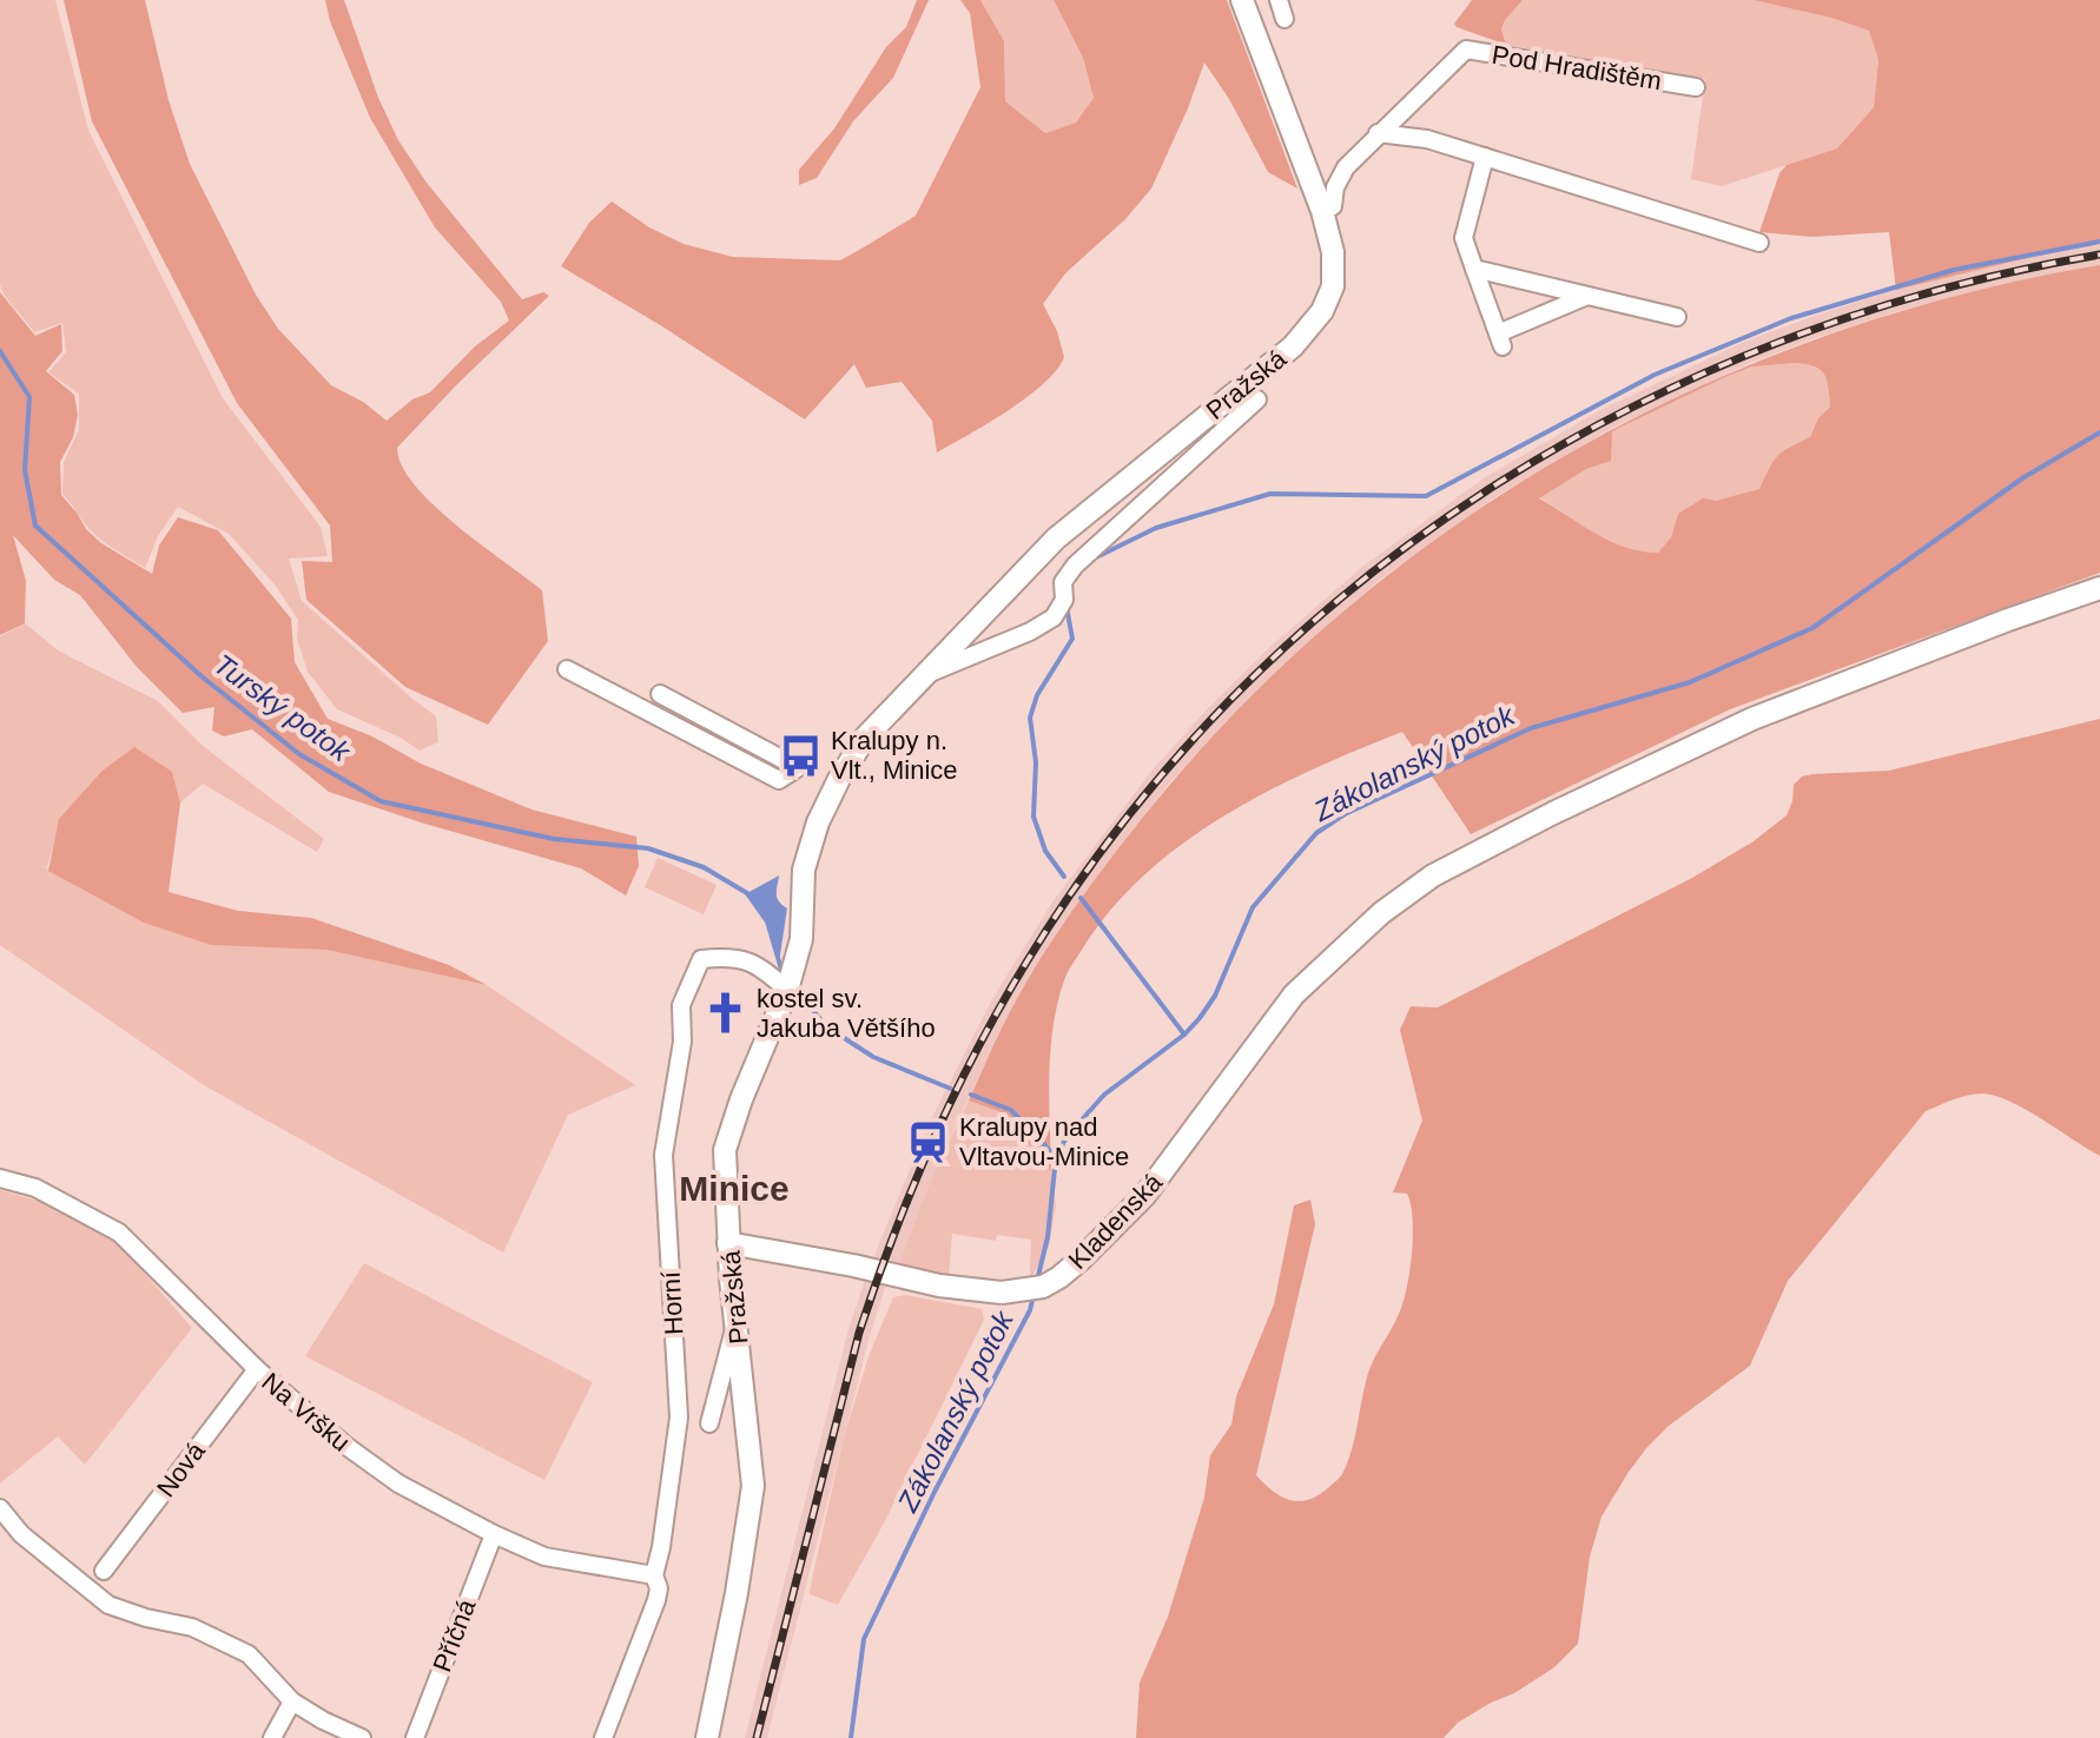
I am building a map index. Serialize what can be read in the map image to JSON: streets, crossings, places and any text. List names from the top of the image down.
{
  "streets": {
    "main road": ["Pražská", "Kladenská"],
    "street": [
      "Pod Hradištěm",
      "Horní",
      "Na Vršku",
      "Nová",
      "Příčná"
    ]
  },
  "crossings": [
    ["Pod Hradištěm", "Pražská"],
    ["Pražská", "Kladenská"],
    ["Pražská", "Horní"],
    ["Horní", "Na Vršku"],
    ["Na Vršku", "Nová"],
    ["Na Vršku", "Příčná"]
  ],
  "districts": ["Minice"],
  "water": ["Turský potok", "Zákolanský potok"],
  "places": {
    "bus stop": ["Kralupy n. Vlt., Minice"],
    "church": ["kostel sv. Jakuba Většího"],
    "station": ["Kralupy nad Vltavou-Minice"]
  }
}
